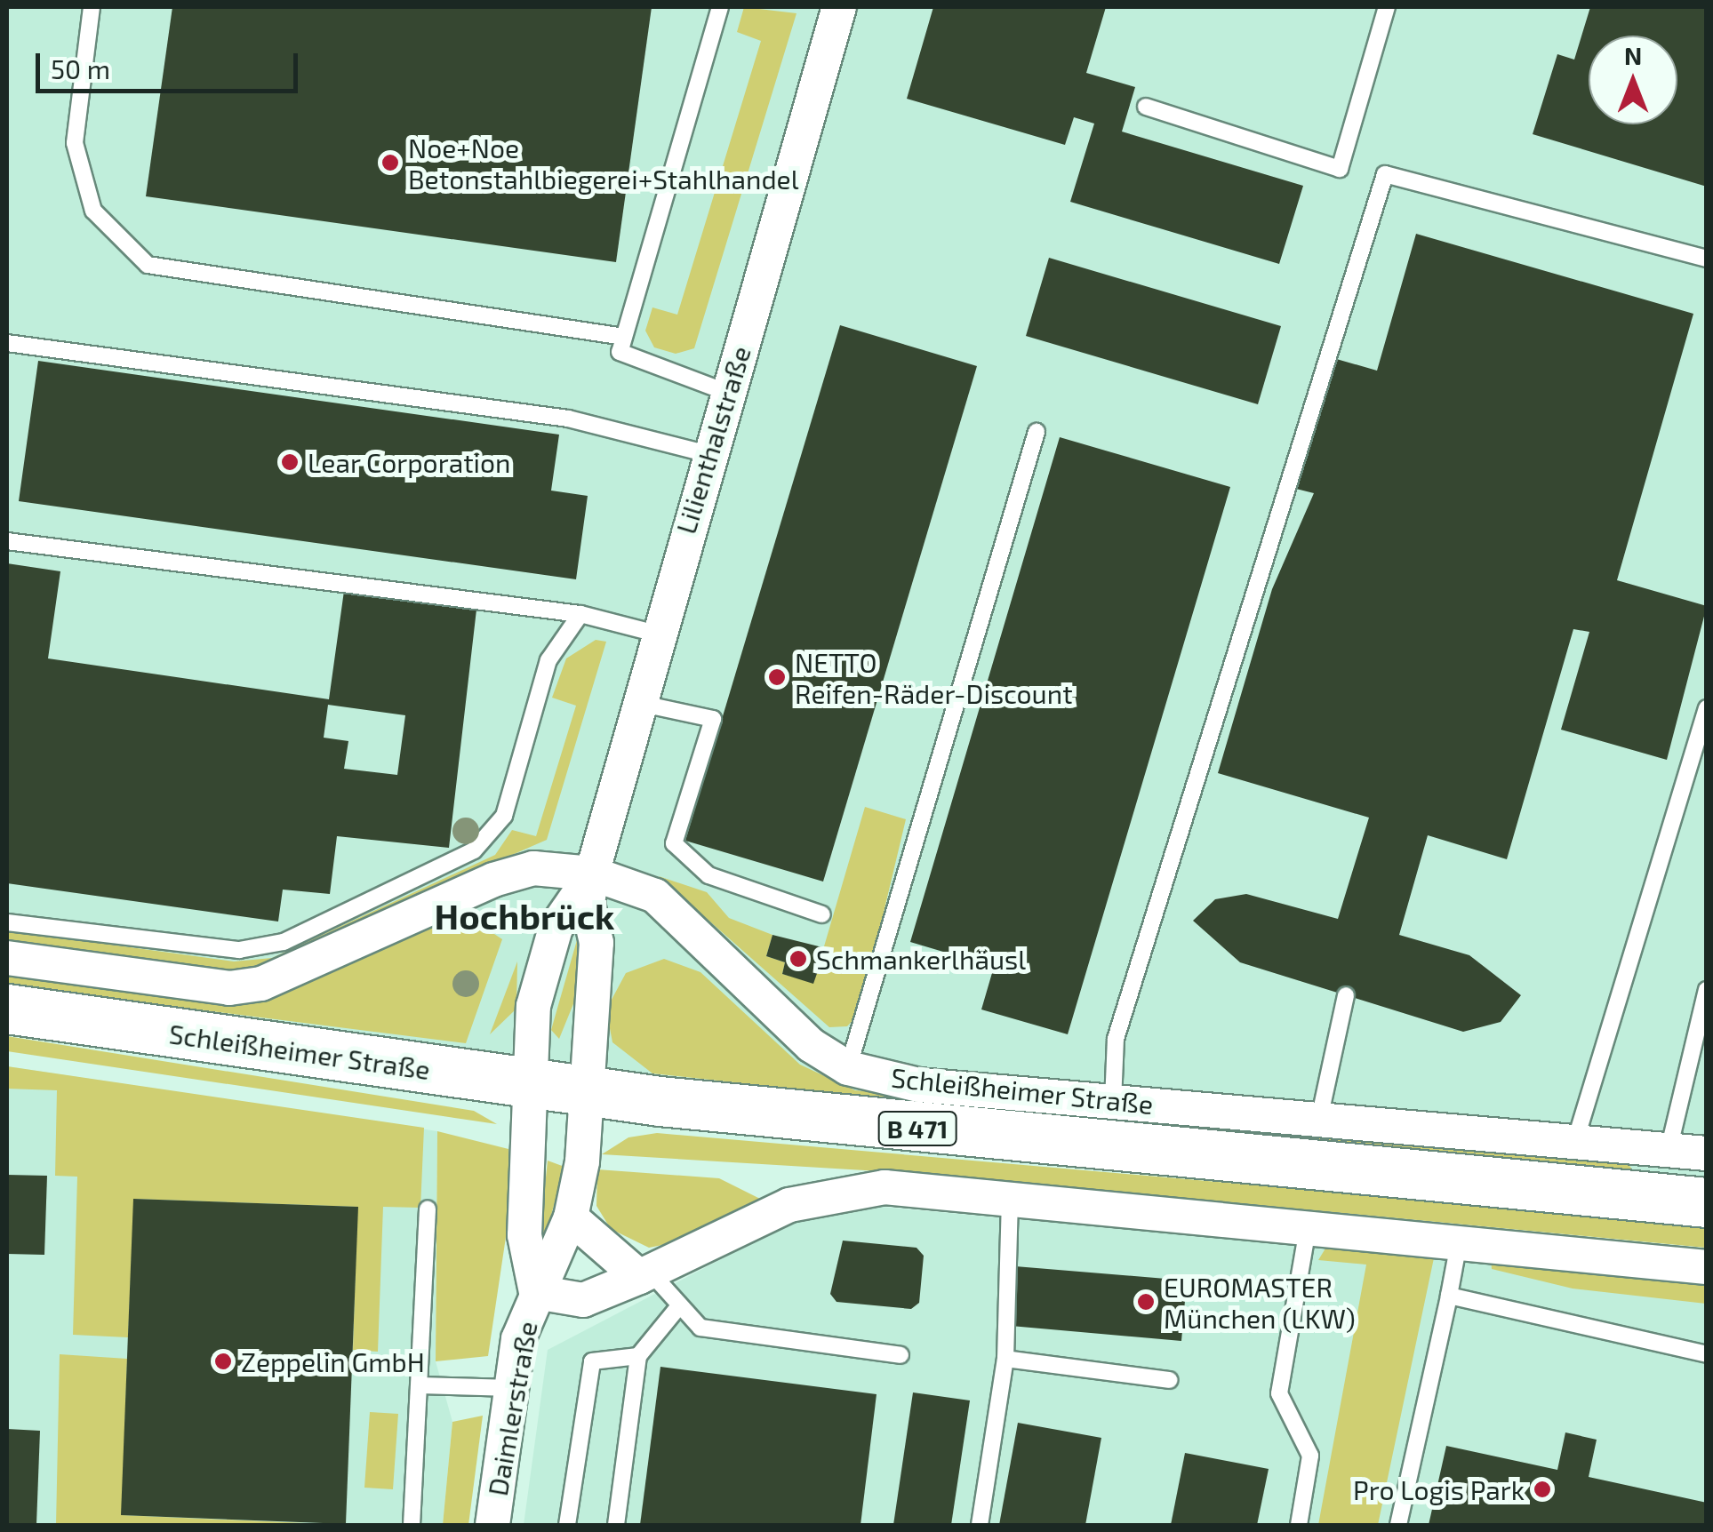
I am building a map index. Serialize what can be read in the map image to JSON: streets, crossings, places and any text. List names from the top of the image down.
{
  "streets": {
    "main road": ["Schleißheimer Straße", "B 471"],
    "street": ["Lilienthalstraße", "Daimlerstraße"]
  },
  "crossings": [
    ["Lilienthalstraße", "Schleißheimer Straße"],
    ["Lilienthalstraße", "Daimlerstraße"],
    ["Schleißheimer Straße", "Daimlerstraße"]
  ],
  "districts": ["Hochbrück"],
  "places": [
    "Noe+Noe Betonstahlbiegerei+Stahlhandel",
    "Lear Corporation",
    "NETTO Reifen-Räder-Discount",
    "Schmankerlhäusl",
    "EUROMASTER München (LKW)",
    "Zeppelin GmbH",
    "Pro Logis Park"
  ],
  "scale_bar": "50 m",
  "north": "top"
}
